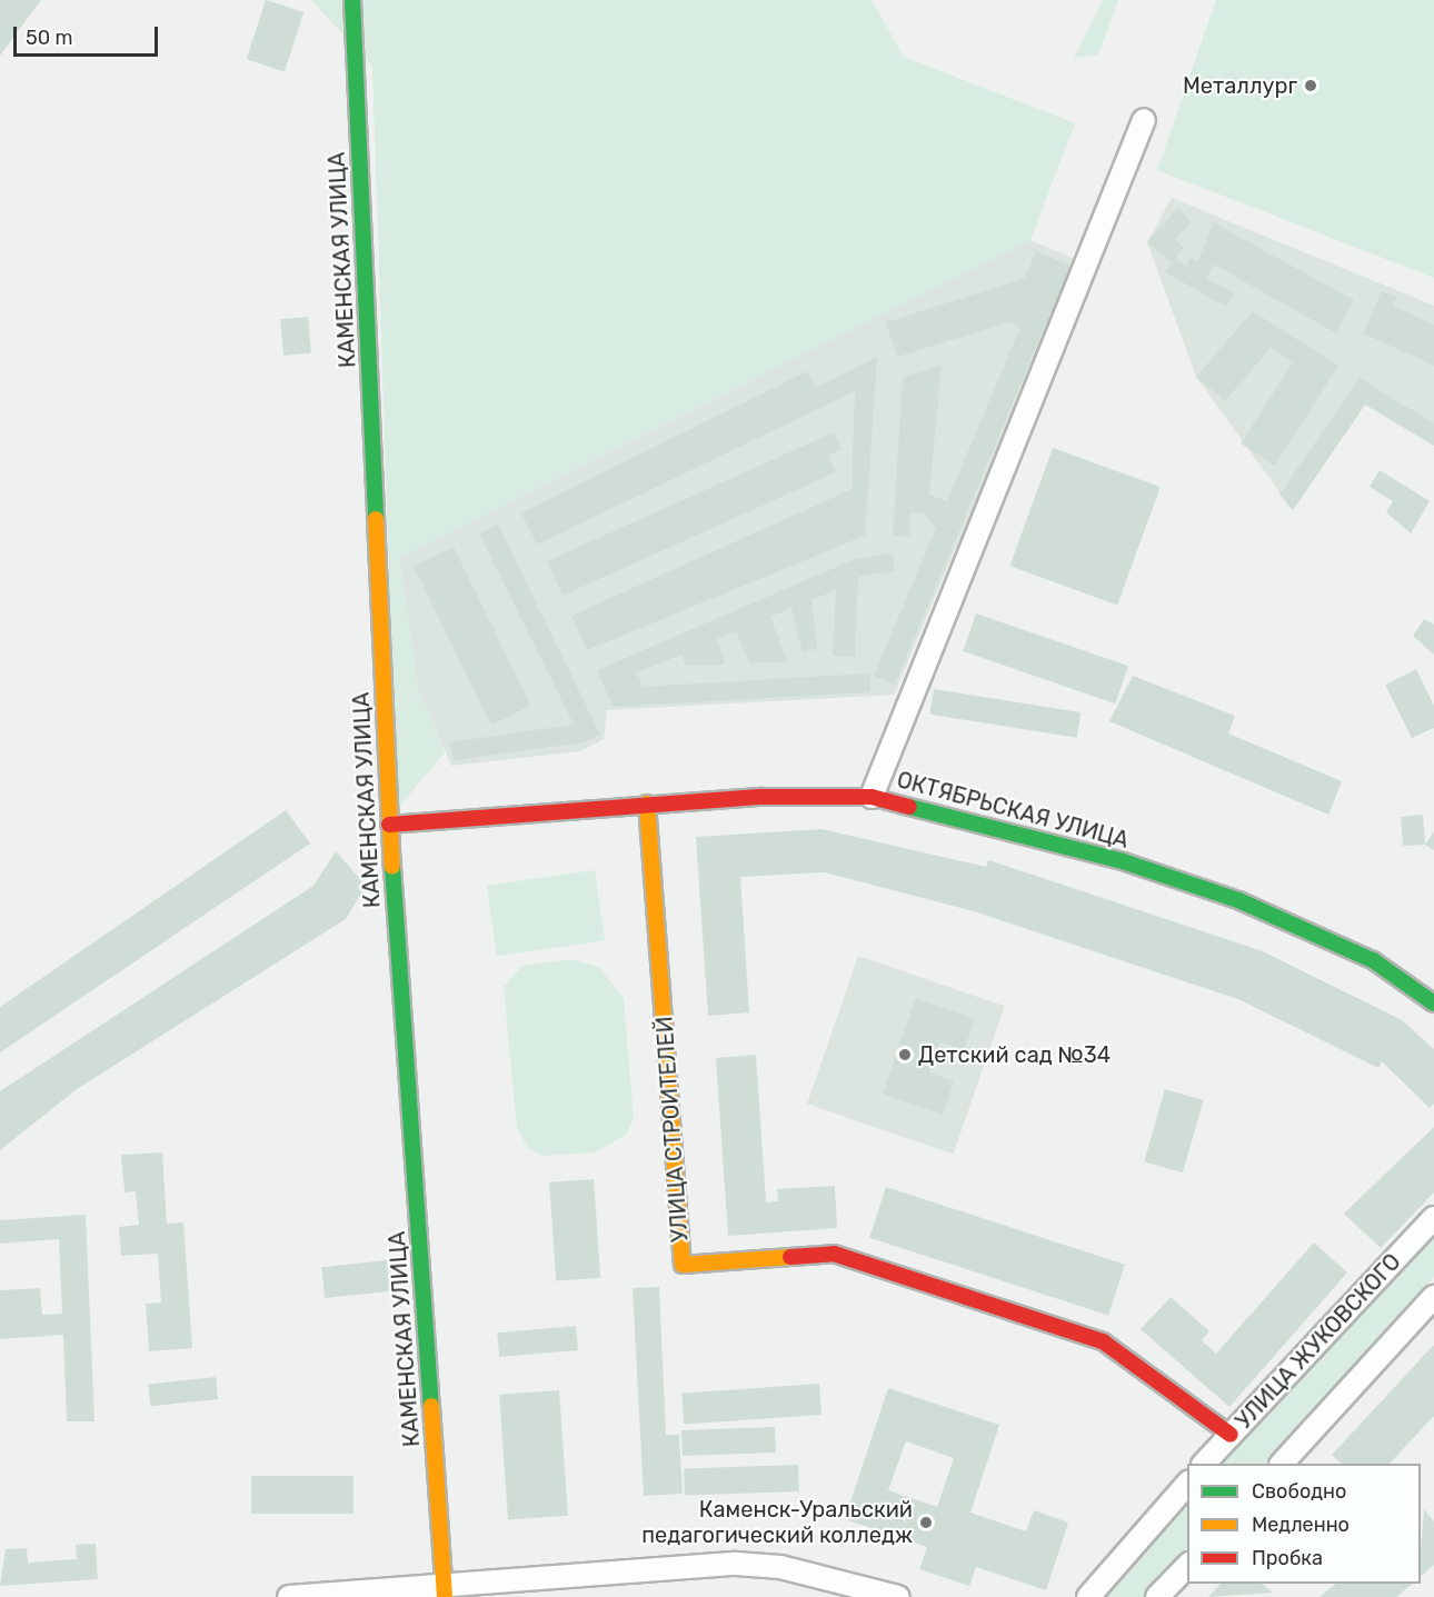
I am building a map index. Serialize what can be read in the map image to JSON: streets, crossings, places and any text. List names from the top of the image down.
{
  "streets": {
    "street": [
      "КАМЕНСКАЯ УЛИЦА",
      "ОКТЯБРЬСКАЯ УЛИЦА",
      "УЛИЦА СТРОИТЕЛЕЙ",
      "УЛИЦА ЖУКОВСКОГО"
    ]
  },
  "crossings": [
    ["КАМЕНСКАЯ УЛИЦА", "ОКТЯБРЬСКАЯ УЛИЦА"],
    ["ОКТЯБРЬСКАЯ УЛИЦА", "УЛИЦА СТРОИТЕЛЕЙ"],
    ["УЛИЦА СТРОИТЕЛЕЙ", "УЛИЦА ЖУКОВСКОГО"]
  ],
  "places": ["Металлург", "Детский сад №34", "Каменск-Уральский педагогический колледж"],
  "legend": ["Свободно", "Медленно", "Пробка"],
  "scale_bar": "50 m"
}
